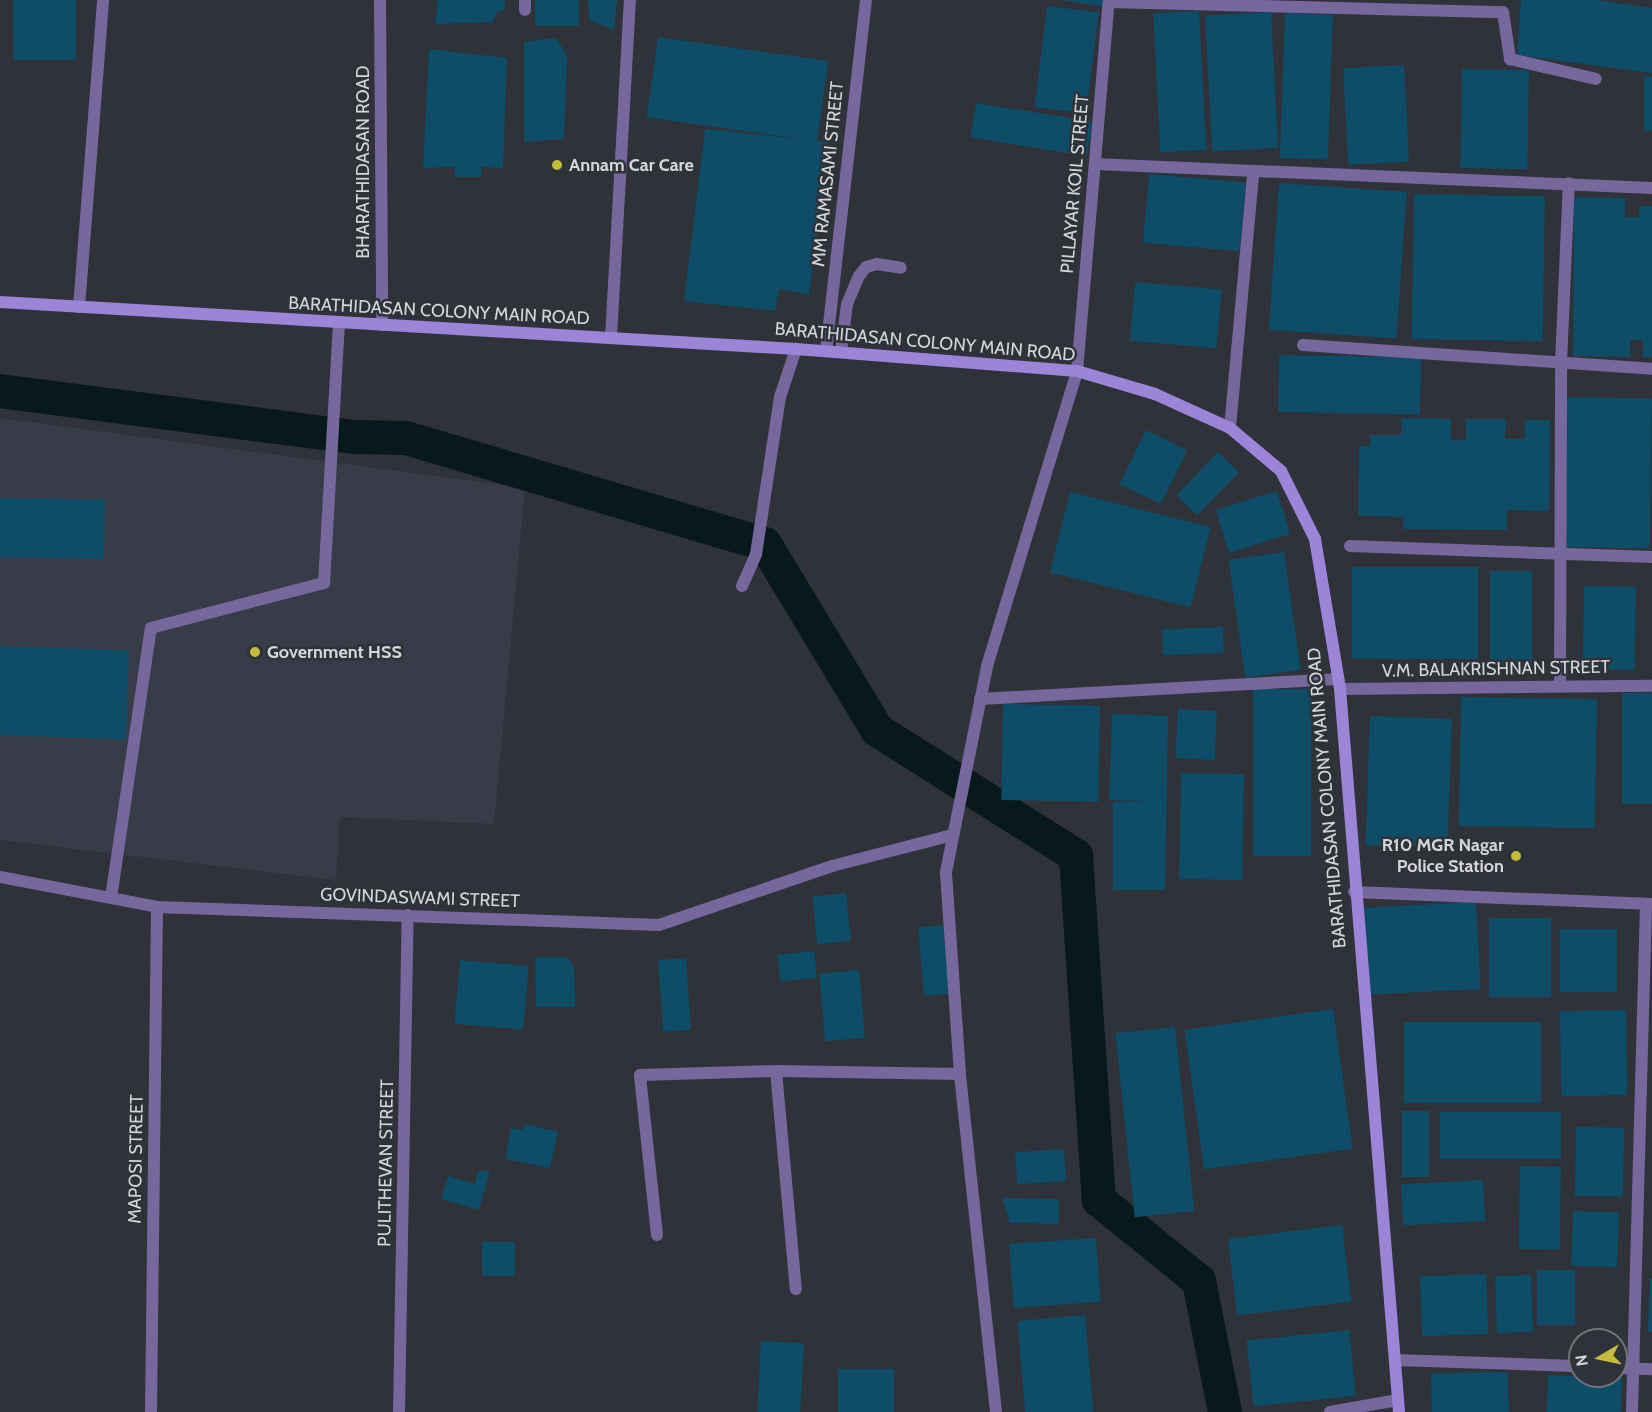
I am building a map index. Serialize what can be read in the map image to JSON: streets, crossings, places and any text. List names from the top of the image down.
{
  "streets": {
    "main road": ["BARATHIDASAN COLONY MAIN ROAD"],
    "street": [
      "BHARATHIDASAN ROAD",
      "MM RAMASAMI STREET",
      "PILLAYAR KOIL STREET",
      "V.M. BALAKRISHNAN STREET",
      "GOVINDASWAMI STREET",
      "MAPOSI STREET",
      "PULITHEVAN STREET"
    ]
  },
  "crossings": [
    ["BHARATHIDASAN ROAD", "BARATHIDASAN COLONY MAIN ROAD"],
    ["MM RAMASAMI STREET", "BARATHIDASAN COLONY MAIN ROAD"],
    ["PILLAYAR KOIL STREET", "BARATHIDASAN COLONY MAIN ROAD"],
    ["PILLAYAR KOIL STREET", "V.M. BALAKRISHNAN STREET"],
    ["PILLAYAR KOIL STREET", "GOVINDASWAMI STREET"],
    ["BARATHIDASAN COLONY MAIN ROAD", "V.M. BALAKRISHNAN STREET"],
    ["GOVINDASWAMI STREET", "MAPOSI STREET"],
    ["GOVINDASWAMI STREET", "PULITHEVAN STREET"]
  ],
  "places": ["Annam Car Care", "Government HSS", "R10 MGR Nagar Police Station"],
  "north": "left"
}
